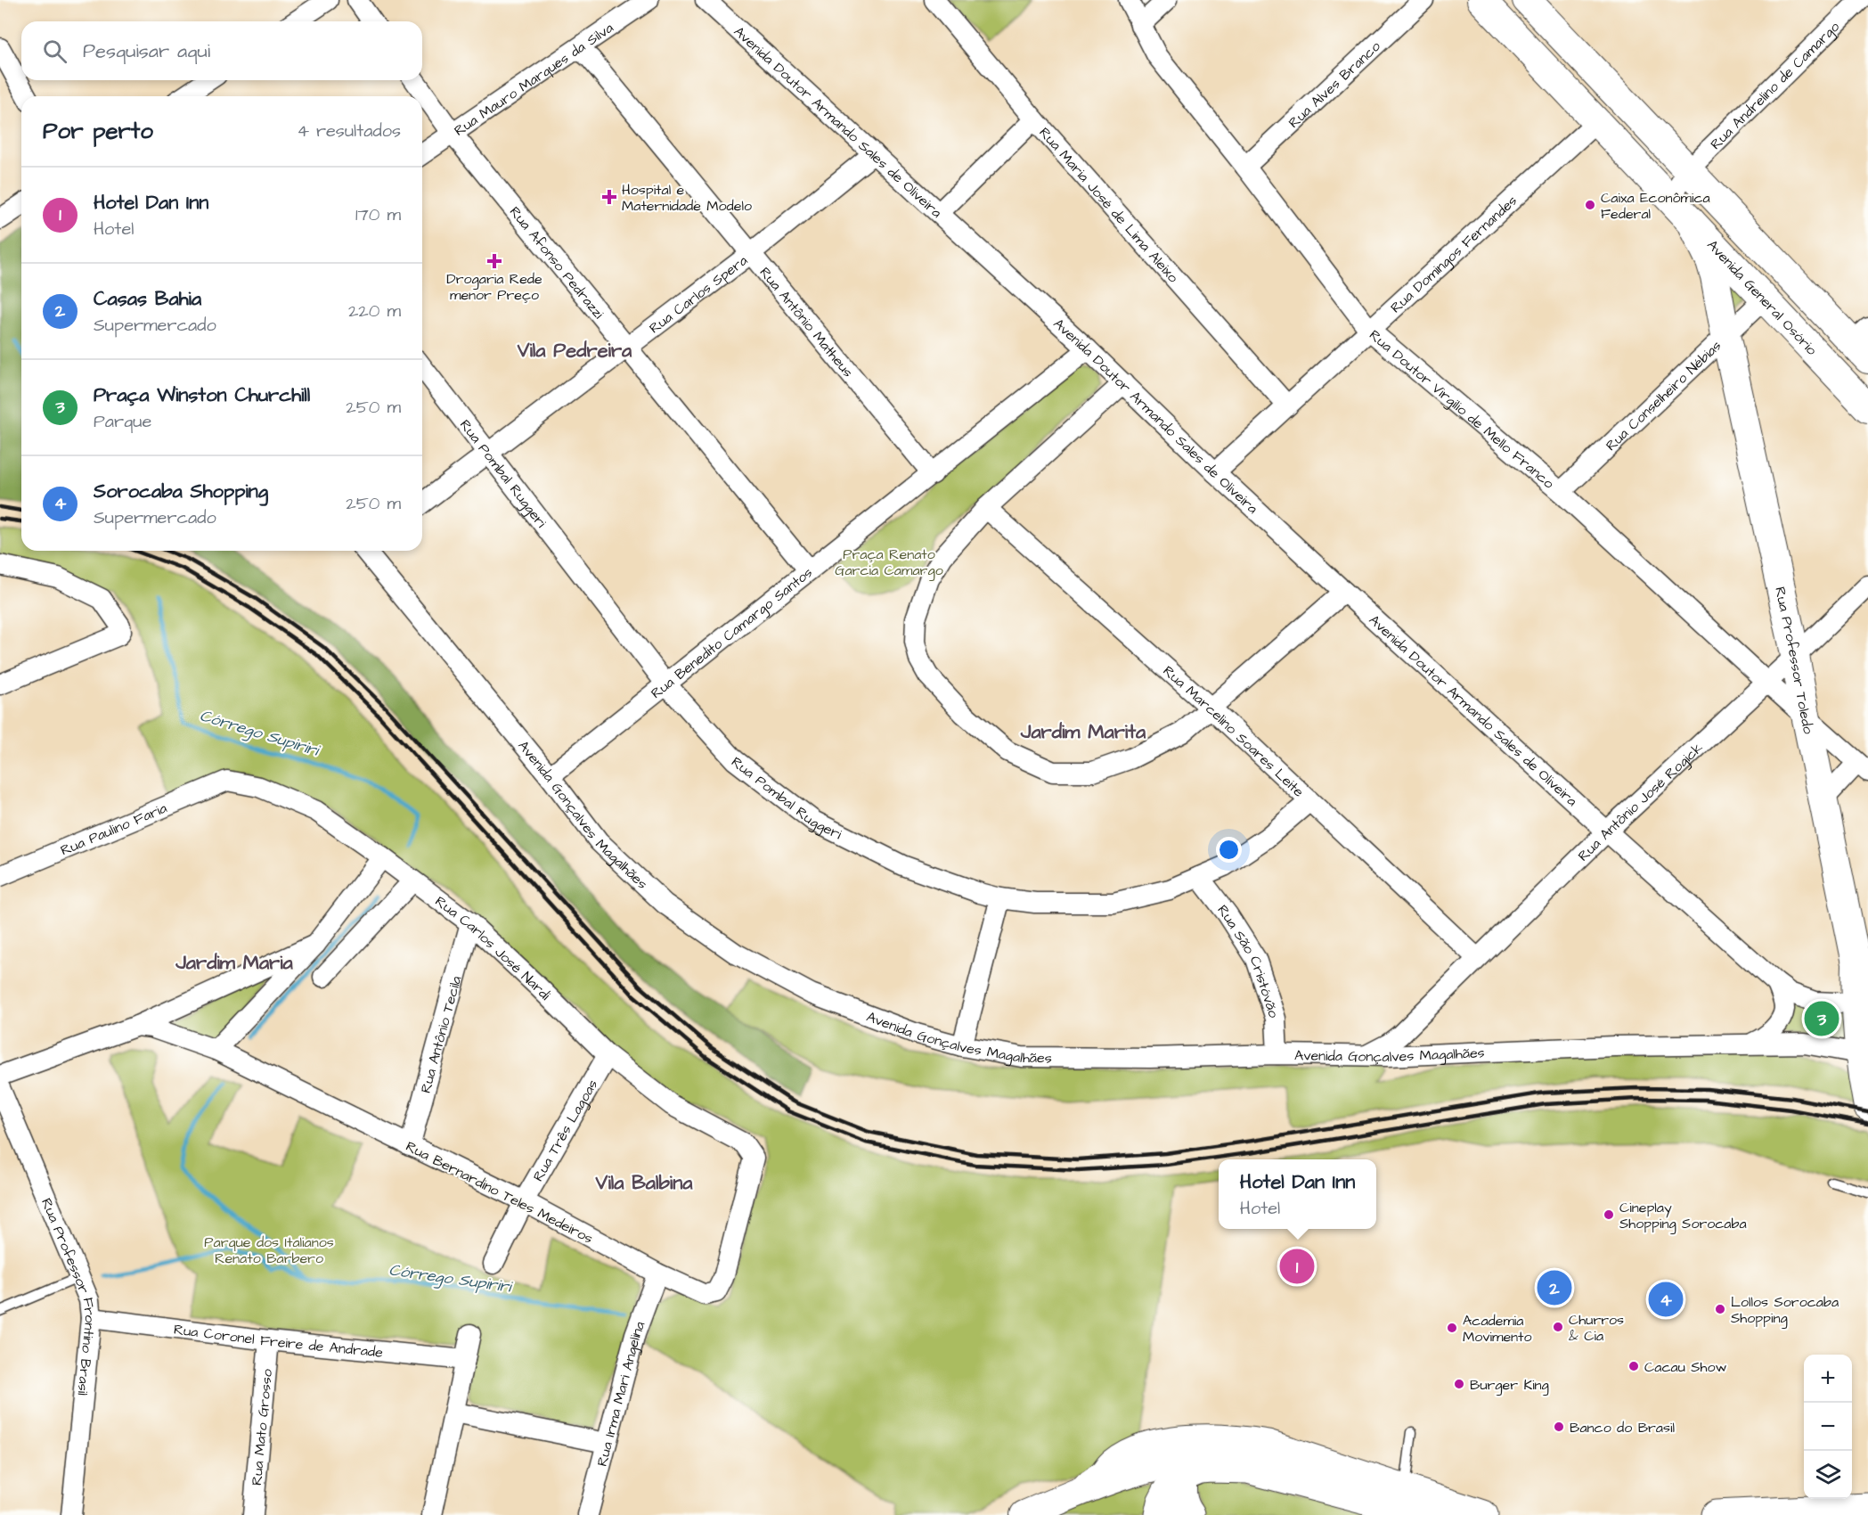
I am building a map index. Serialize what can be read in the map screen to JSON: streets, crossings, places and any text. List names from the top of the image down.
{
  "streets": {
    "main road": ["Avenida General Osório", "Rua Professor Toledo"],
    "street": [
      "Rua Mauro Marques da Silva",
      "Rua Alves Branco",
      "Rua Andrelino de Camargo",
      "Avenida Doutor Armando Sales de Oliveira",
      "Rua Maria José de Lima Aleixo",
      "Rua Domingos Fernandes",
      "Rua Afonso Pedrazzi",
      "Rua Carlos Spera",
      "Rua Antônio Matheus",
      "Rua Conselheiro Nébias",
      "Rua Doutor Virgilio de Mello Franco",
      "Rua Pombal Ruggeri",
      "Rua Benedito Camargo Santos",
      "Rua Marcelino Soares Leite",
      "Rua Antônio José Rogick",
      "Avenida Gonçalves Magalhães",
      "Rua Paulino Faria",
      "Rua Carlos José Nardi",
      "Rua São Cristóvão",
      "Rua Antônio Tecila",
      "Rua Três Lagoas",
      "Rua Bernardino Teles Medeiros",
      "Rua Professor Frontino Brasil",
      "Rua Coronel Freire de Andrade",
      "Rua Irma Mari Angelina",
      "Rua Mato Grosso"
    ]
  },
  "crossings": [
    ["Rua Mauro Marques da Silva", "Rua Afonso Pedrazzi"],
    ["Rua Mauro Marques da Silva", "Rua Antônio Matheus"],
    ["Rua Alves Branco", "Rua Doutor Virgilio de Mello Franco"],
    ["Rua Andrelino de Camargo", "Avenida General Osório"],
    ["Rua Andrelino de Camargo", "Rua Professor Toledo"],
    ["Avenida Doutor Armando Sales de Oliveira", "Rua Domingos Fernandes"],
    ["Avenida Doutor Armando Sales de Oliveira", "Rua Carlos Spera"],
    ["Avenida Doutor Armando Sales de Oliveira", "Rua Benedito Camargo Santos"],
    ["Avenida Doutor Armando Sales de Oliveira", "Rua Professor Toledo"],
    ["Avenida Doutor Armando Sales de Oliveira", "Rua Antônio José Rogick"],
    ["Rua Maria José de Lima Aleixo", "Rua Domingos Fernandes"],
    ["Rua Domingos Fernandes", "Avenida General Osório"],
    ["Rua Domingos Fernandes", "Rua Doutor Virgilio de Mello Franco"],
    ["Rua Afonso Pedrazzi", "Rua Carlos Spera"],
    ["Rua Afonso Pedrazzi", "Rua Benedito Camargo Santos"],
    ["Rua Carlos Spera", "Rua Antônio Matheus"],
    ["Rua Carlos Spera", "Rua Pombal Ruggeri"],
    ["Avenida General Osório", "Rua Conselheiro Nébias"],
    ["Avenida General Osório", "Rua Professor Toledo"],
    ["Rua Antônio Matheus", "Rua Benedito Camargo Santos"],
    ["Rua Conselheiro Nébias", "Rua Doutor Virgilio de Mello Franco"],
    ["Rua Conselheiro Nébias", "Rua Professor Toledo"],
    ["Rua Doutor Virgilio de Mello Franco", "Rua Professor Toledo"],
    ["Rua Doutor Virgilio de Mello Franco", "Rua Antônio José Rogick"],
    ["Rua Pombal Ruggeri", "Rua Benedito Camargo Santos"],
    ["Rua Pombal Ruggeri", "Rua Marcelino Soares Leite"],
    ["Rua Pombal Ruggeri", "Rua São Cristóvão"],
    ["Rua Benedito Camargo Santos", "Avenida Gonçalves Magalhães"],
    ["Rua Professor Toledo", "Rua Antônio José Rogick"],
    ["Rua Professor Toledo", "Avenida Gonçalves Magalhães"],
    ["Rua Marcelino Soares Leite", "Rua Antônio José Rogick"],
    ["Rua Antônio José Rogick", "Avenida Gonçalves Magalhães"],
    ["Avenida Gonçalves Magalhães", "Rua São Cristóvão"],
    ["Rua Paulino Faria", "Rua Carlos José Nardi"],
    ["Rua Carlos José Nardi", "Rua Antônio Tecila"],
    ["Rua Carlos José Nardi", "Rua Três Lagoas"],
    ["Rua Carlos José Nardi", "Rua Bernardino Teles Medeiros"],
    ["Rua Antônio Tecila", "Rua Bernardino Teles Medeiros"],
    ["Rua Três Lagoas", "Rua Bernardino Teles Medeiros"],
    ["Rua Bernardino Teles Medeiros", "Rua Irma Mari Angelina"],
    ["Rua Professor Frontino Brasil", "Rua Coronel Freire de Andrade"],
    ["Rua Coronel Freire de Andrade", "Rua Mato Grosso"]
  ],
  "districts": [
    "Vila Pedreira",
    "Jardim Marita",
    "Jardim Maria",
    "Vila Balbina"
  ],
  "water": ["Córrego Supiriri"],
  "parks": ["Praça Renato Garcia Camargo", "Parque dos Italianos Renato Barbero"],
  "places": {
    "health": ["Hospital e Maternidade Modelo", "Drogaria Rede menor Preço"],
    "other": [
      "Caixa Econômica Federal",
      "Cineplay Shopping Sorocaba",
      "Lollos Sorocaba Shopping",
      "Churros & Cia",
      "Academia Movimento",
      "Cacau Show",
      "Burger King",
      "Banco do Brasil"
    ]
  },
  "page": {
    "search": "Pesquisar aqui",
    "heading": ["Por perto", "4 resultados"],
    "list": [
      {
        "mark": "1",
        "name": "Hotel Dan Inn",
        "note": "Hotel",
        "value": "170 m"
      },
      {
        "mark": "2",
        "name": "Casas Bahia",
        "note": "Supermercado",
        "value": "220 m"
      },
      {
        "mark": "3",
        "name": "Praça Winston Churchill",
        "note": "Parque",
        "value": "250 m"
      },
      {
        "mark": "4",
        "name": "Sorocaba Shopping",
        "note": "Supermercado",
        "value": "250 m"
      }
    ],
    "pins": [
      "3",
      "1",
      "2",
      "4"
    ],
    "popup": ["Hotel Dan Inn", "Hotel"],
    "map_buttons": ["+", "−"]
  }
}
